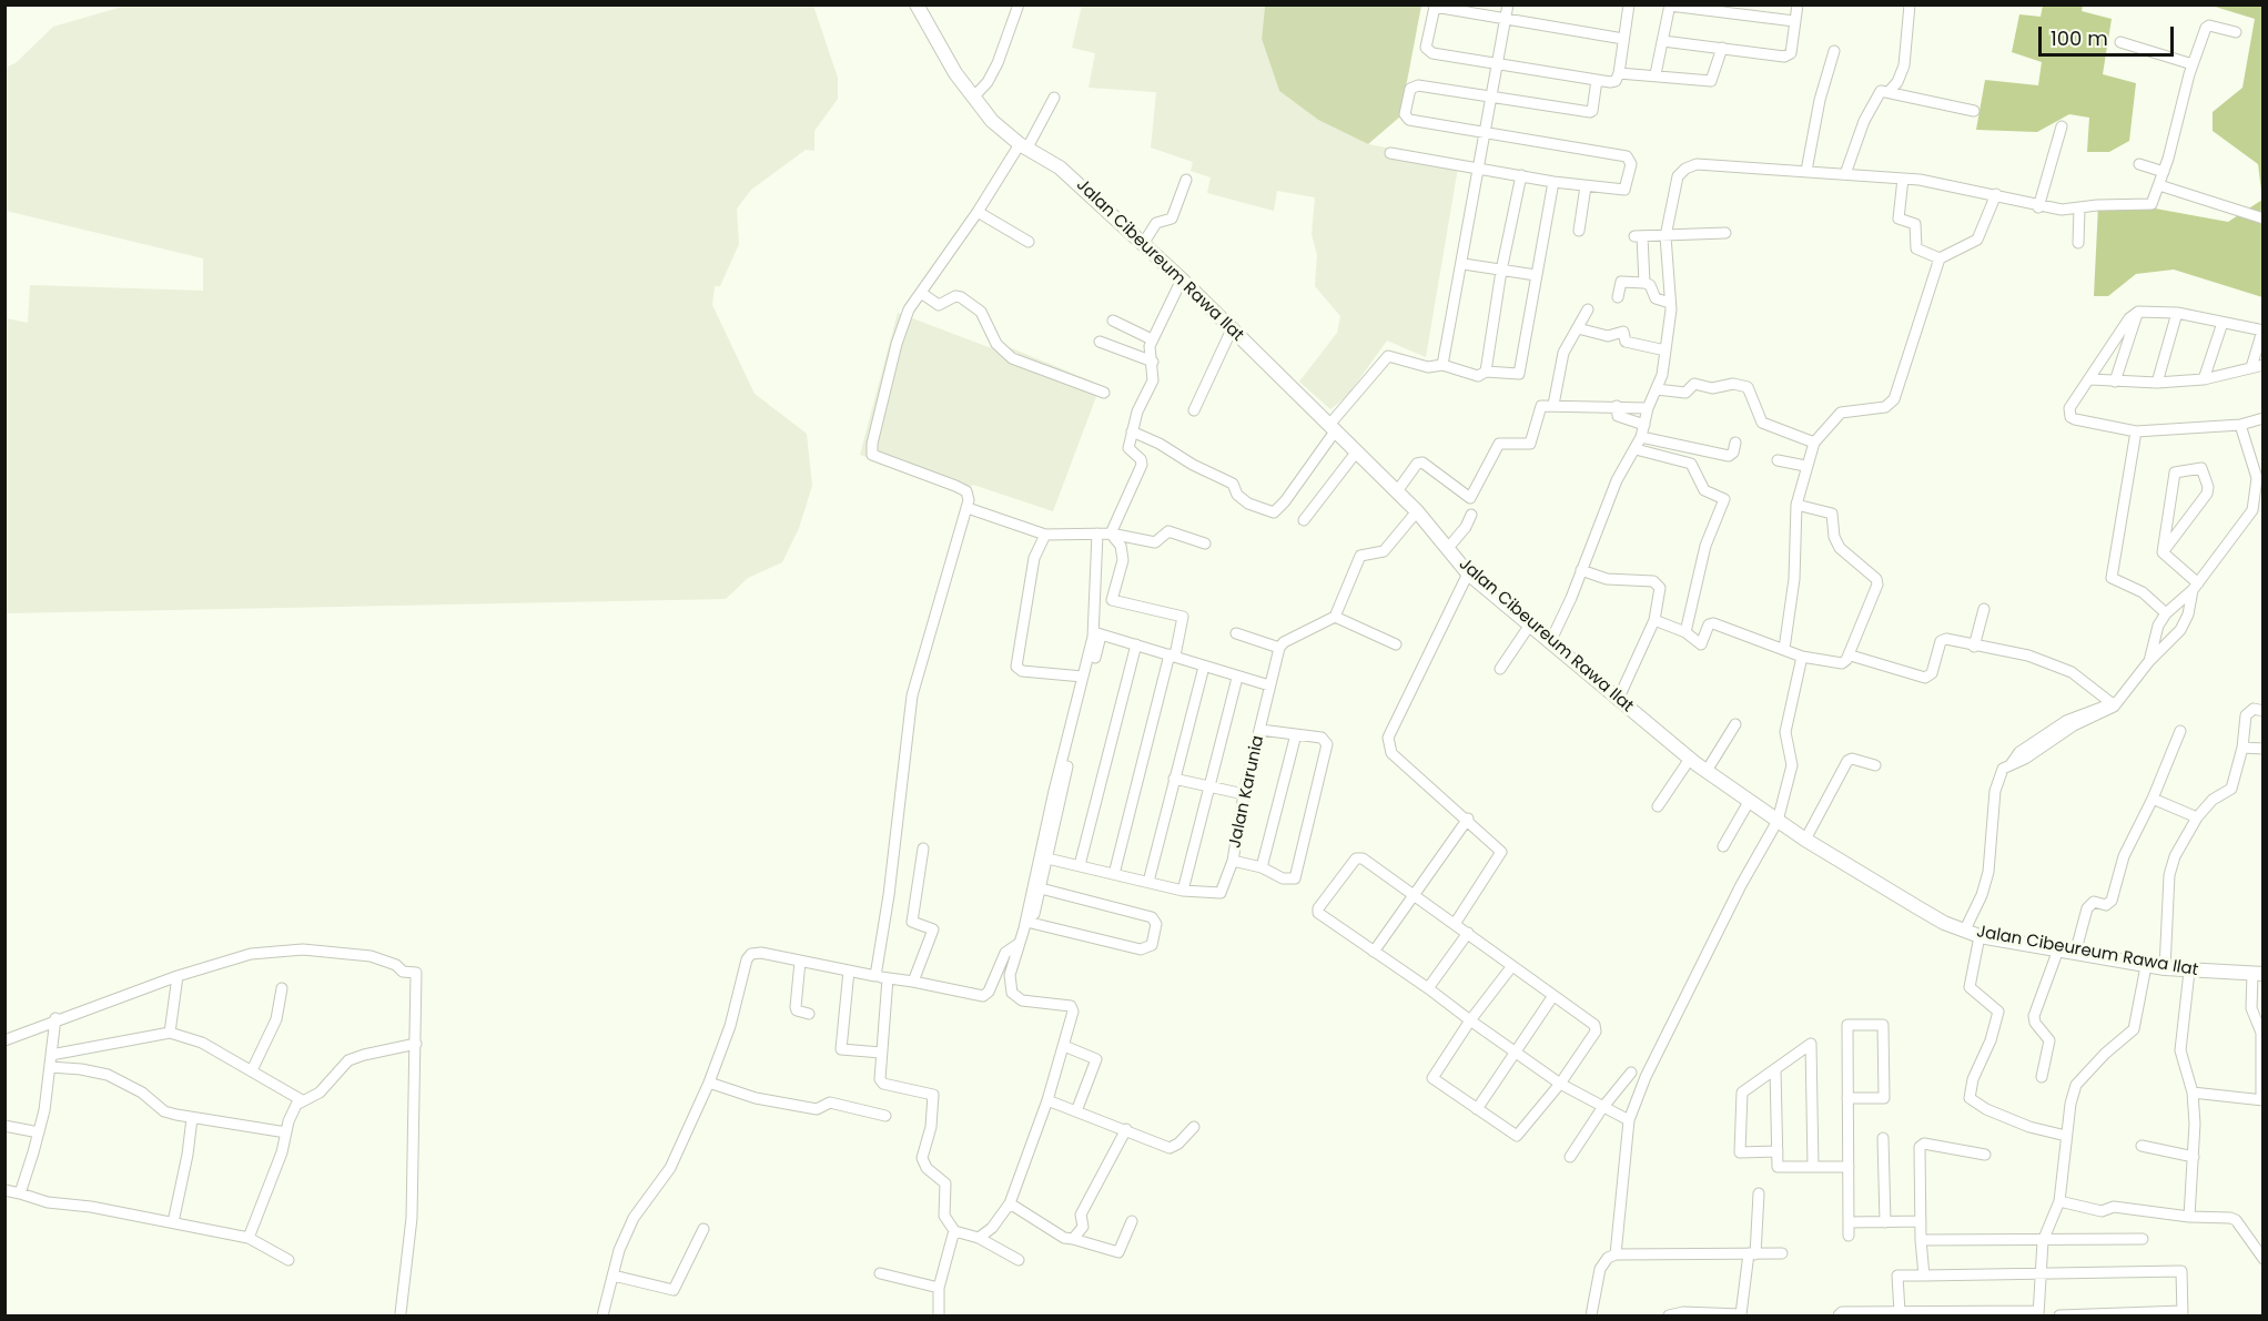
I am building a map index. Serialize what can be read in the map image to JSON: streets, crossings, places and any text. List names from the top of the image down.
{
  "streets": {
    "street": ["Jalan Cibeureum Rawa Ilat", "Jalan Karunia"]
  },
  "scale_bar": "100 m"
}
